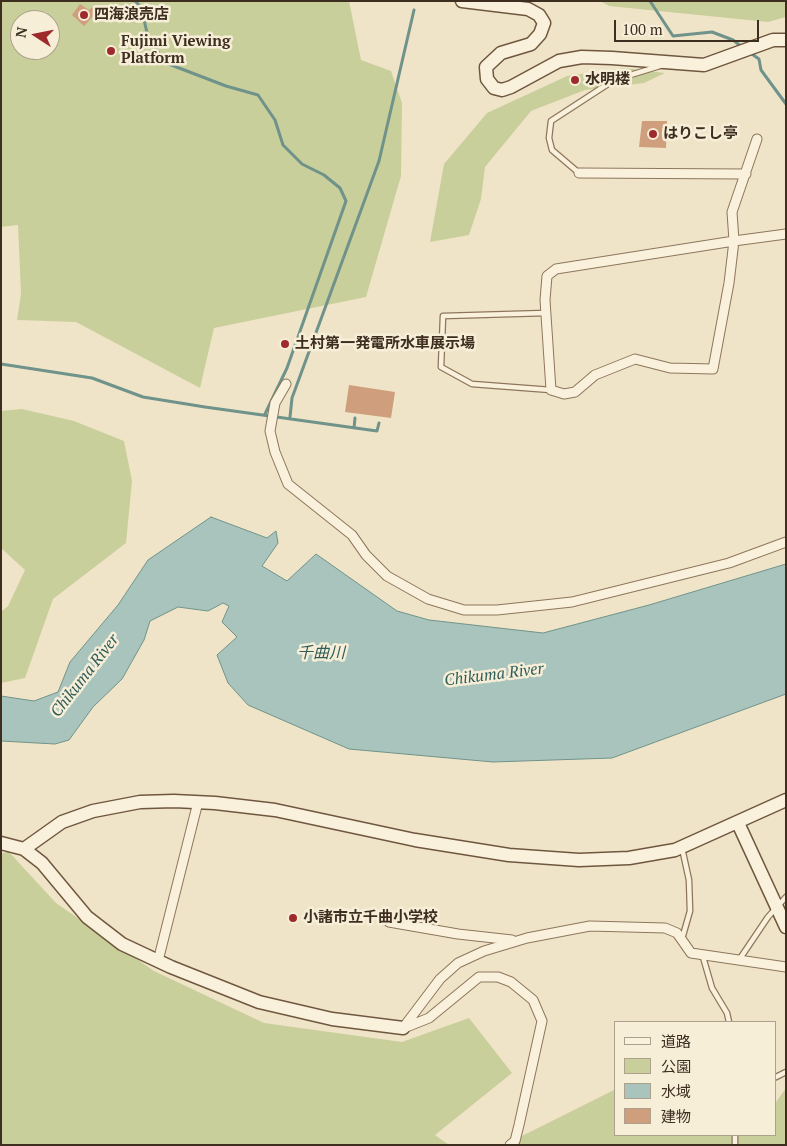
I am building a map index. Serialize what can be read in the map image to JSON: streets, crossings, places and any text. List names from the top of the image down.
{
  "water": ["千曲川", "Chikuma River"],
  "places": [
    "四海浪売店",
    "Fujimi Viewing Platform",
    "水明楼",
    "はりこし亭",
    "土村第一発電所水車展示場",
    "小諸市立千曲小学校"
  ],
  "legend": [
    "道路",
    "公園",
    "水域",
    "建物"
  ],
  "scale_bar": "100 m",
  "north": "left"
}
